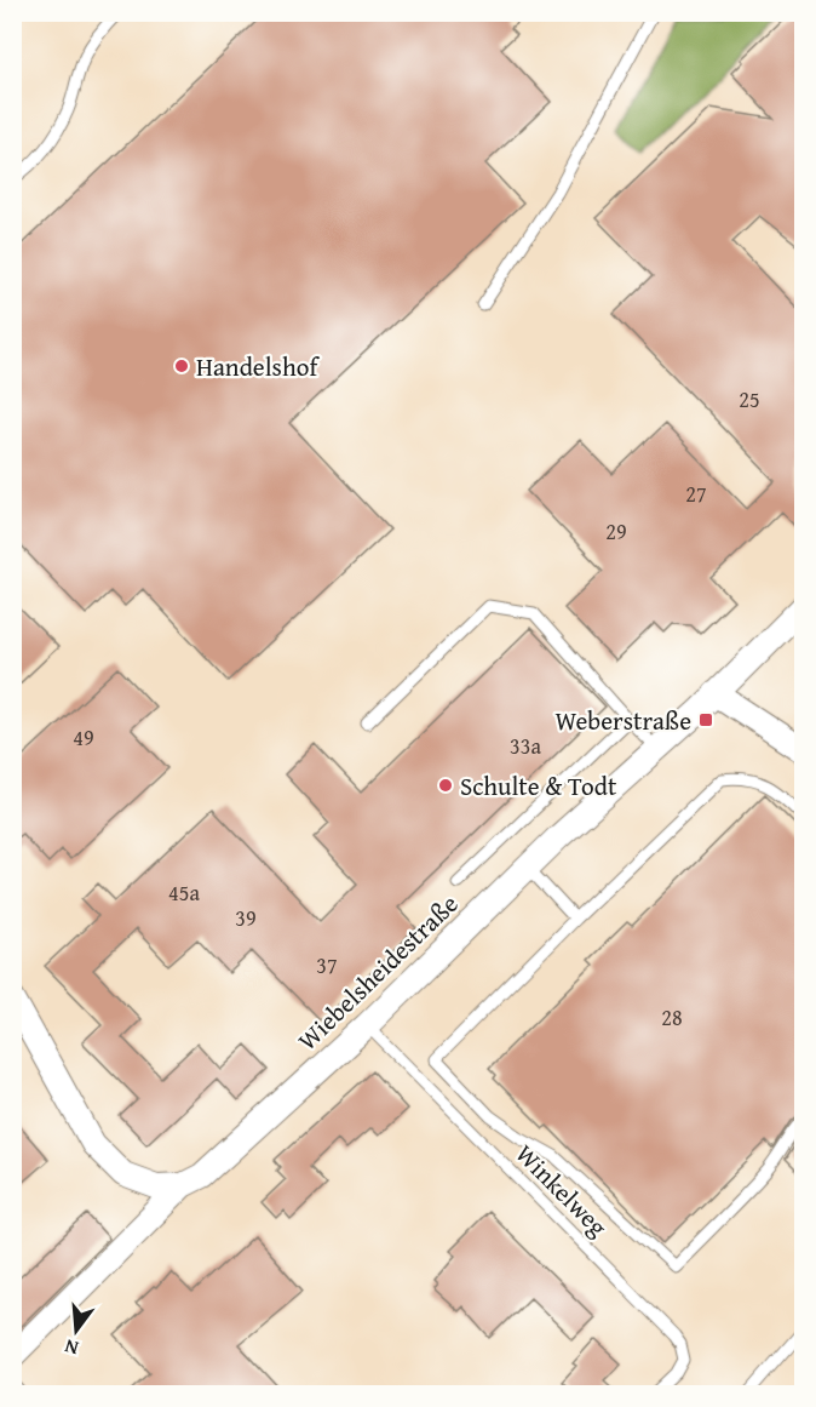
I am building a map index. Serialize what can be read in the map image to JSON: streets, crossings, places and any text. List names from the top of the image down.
{
  "streets": {
    "street": ["Wiebelsheidestraße"],
    "lane": ["Winkelweg"]
  },
  "crossings": [
    ["Wiebelsheidestraße", "Winkelweg"]
  ],
  "places": {
    "other": ["Handelshof", "Schulte & Todt"],
    "transit": ["Weberstraße"]
  },
  "house_numbers": [
    "25",
    "27",
    "29",
    "49",
    "33a",
    "45a",
    "39",
    "37",
    "28"
  ],
  "north": "bottom"
}
